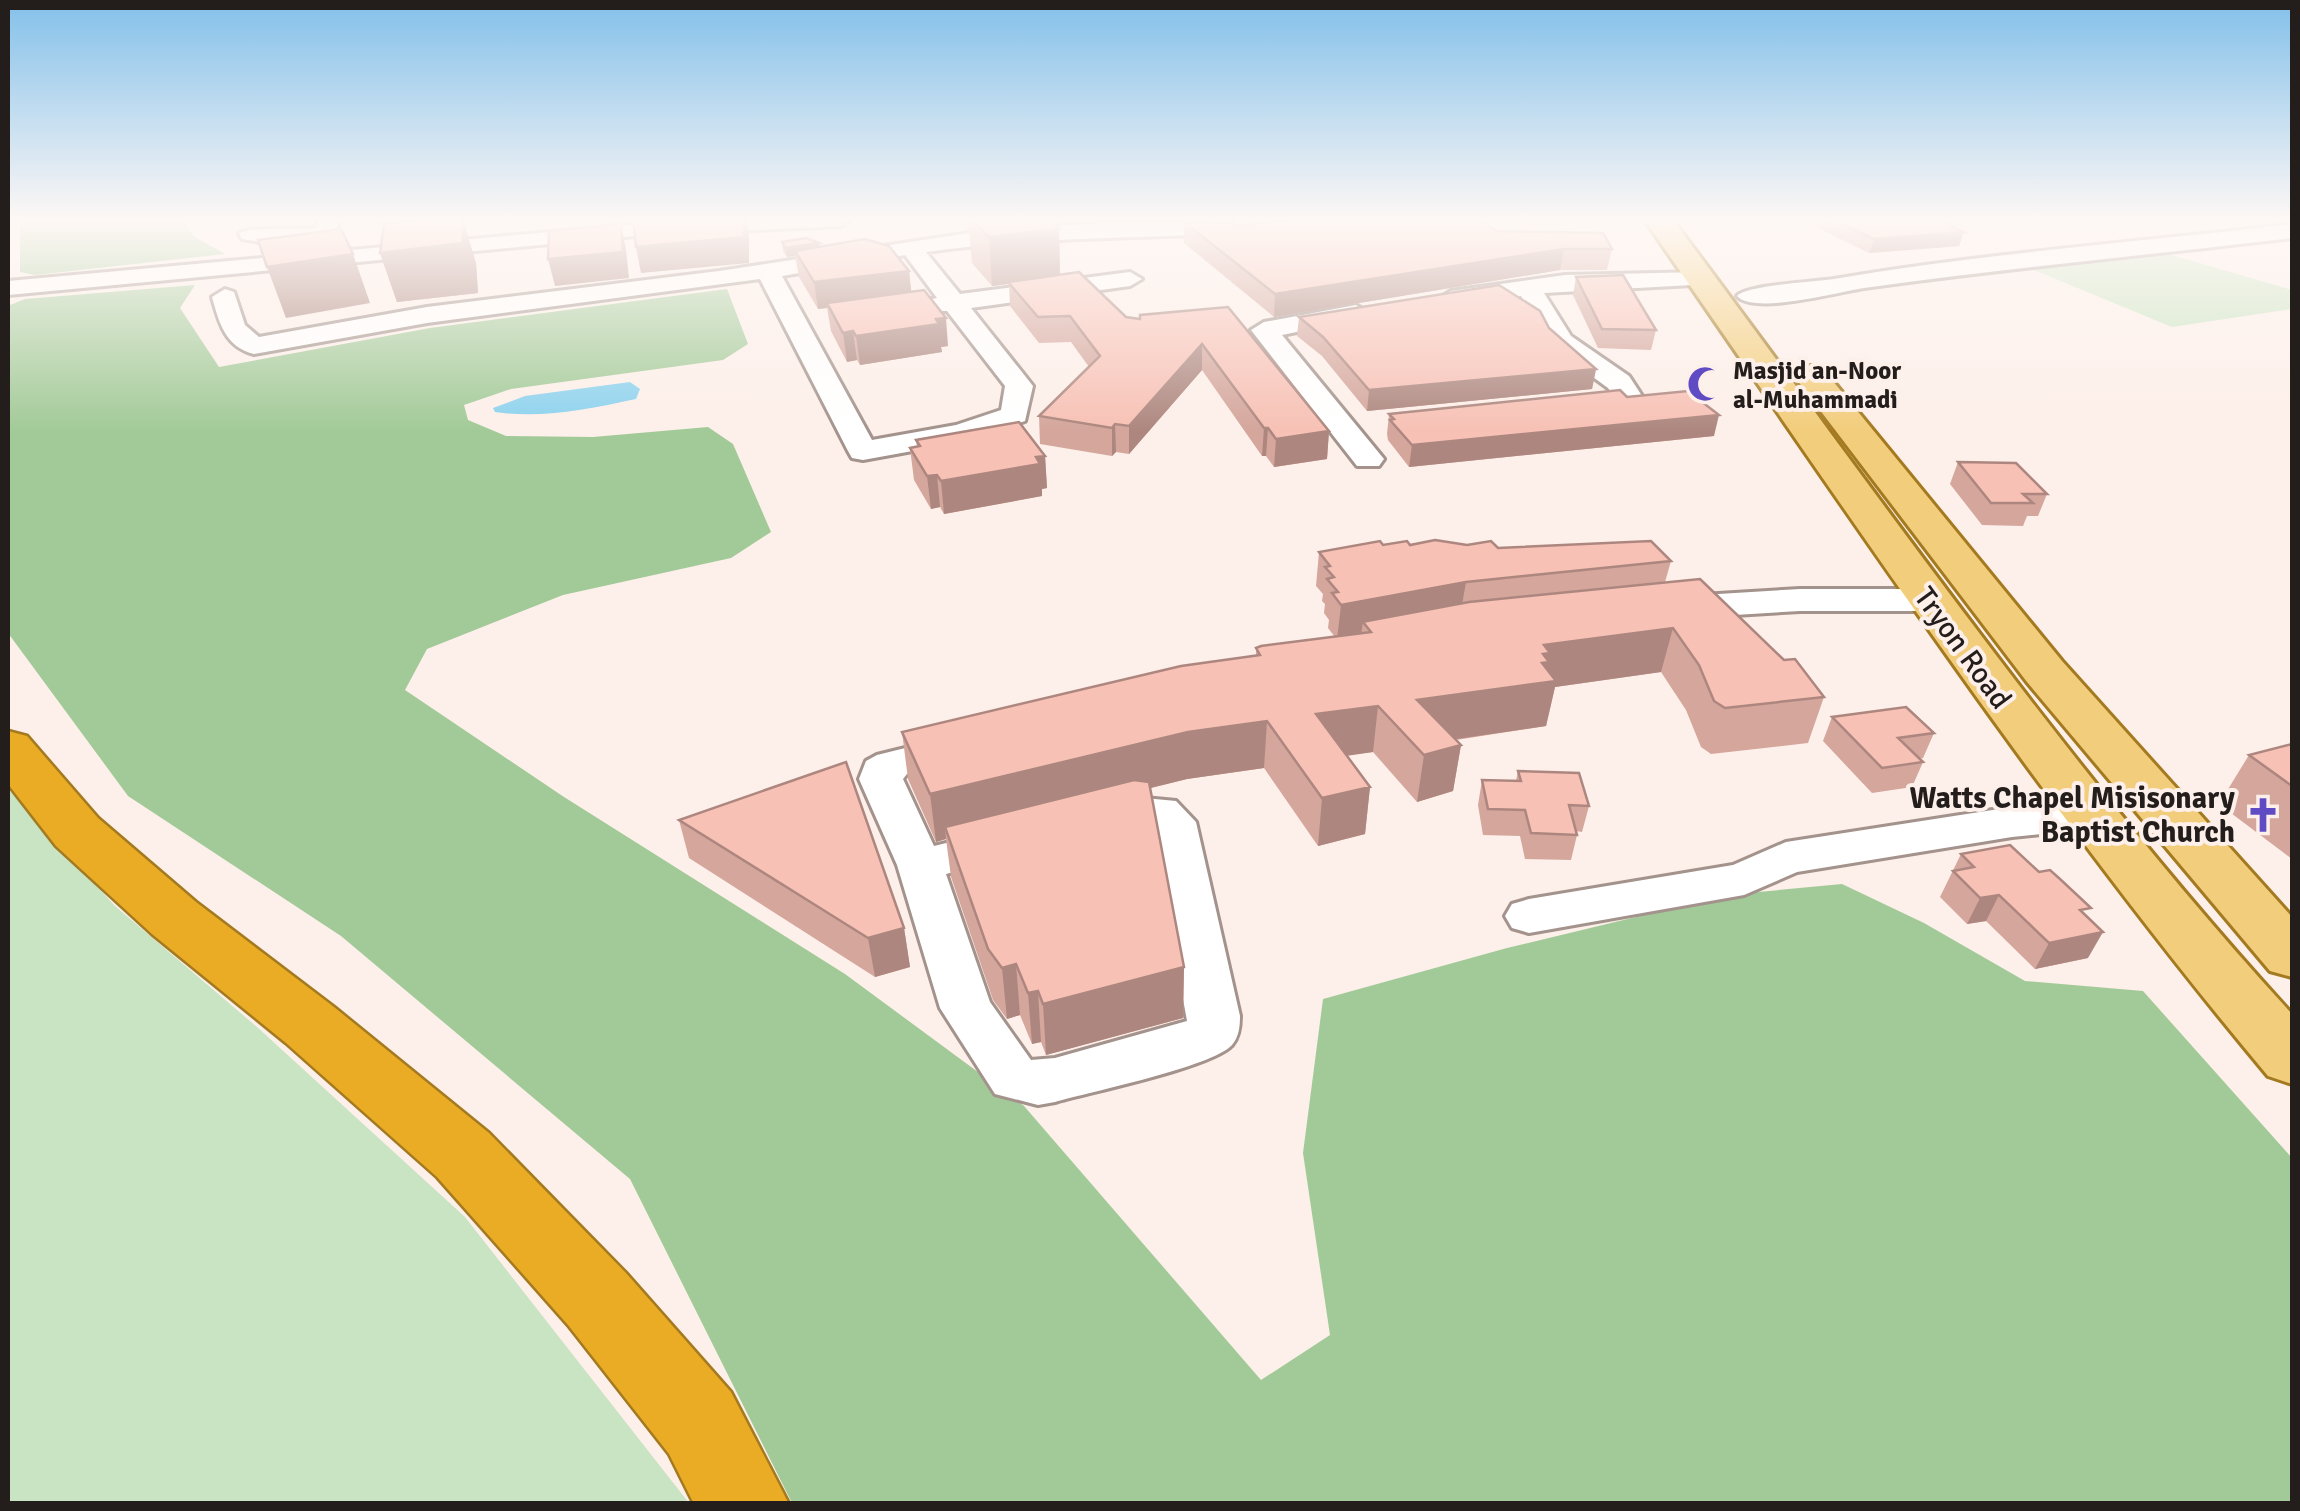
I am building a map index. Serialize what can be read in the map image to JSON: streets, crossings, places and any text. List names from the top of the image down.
{
  "streets": {
    "main road": ["Tryon Road"]
  },
  "places": {
    "mosque": ["Masjid an-Noor al-Muhammadi"],
    "church": ["Watts Chapel Misisonary Baptist Church"]
  }
}
